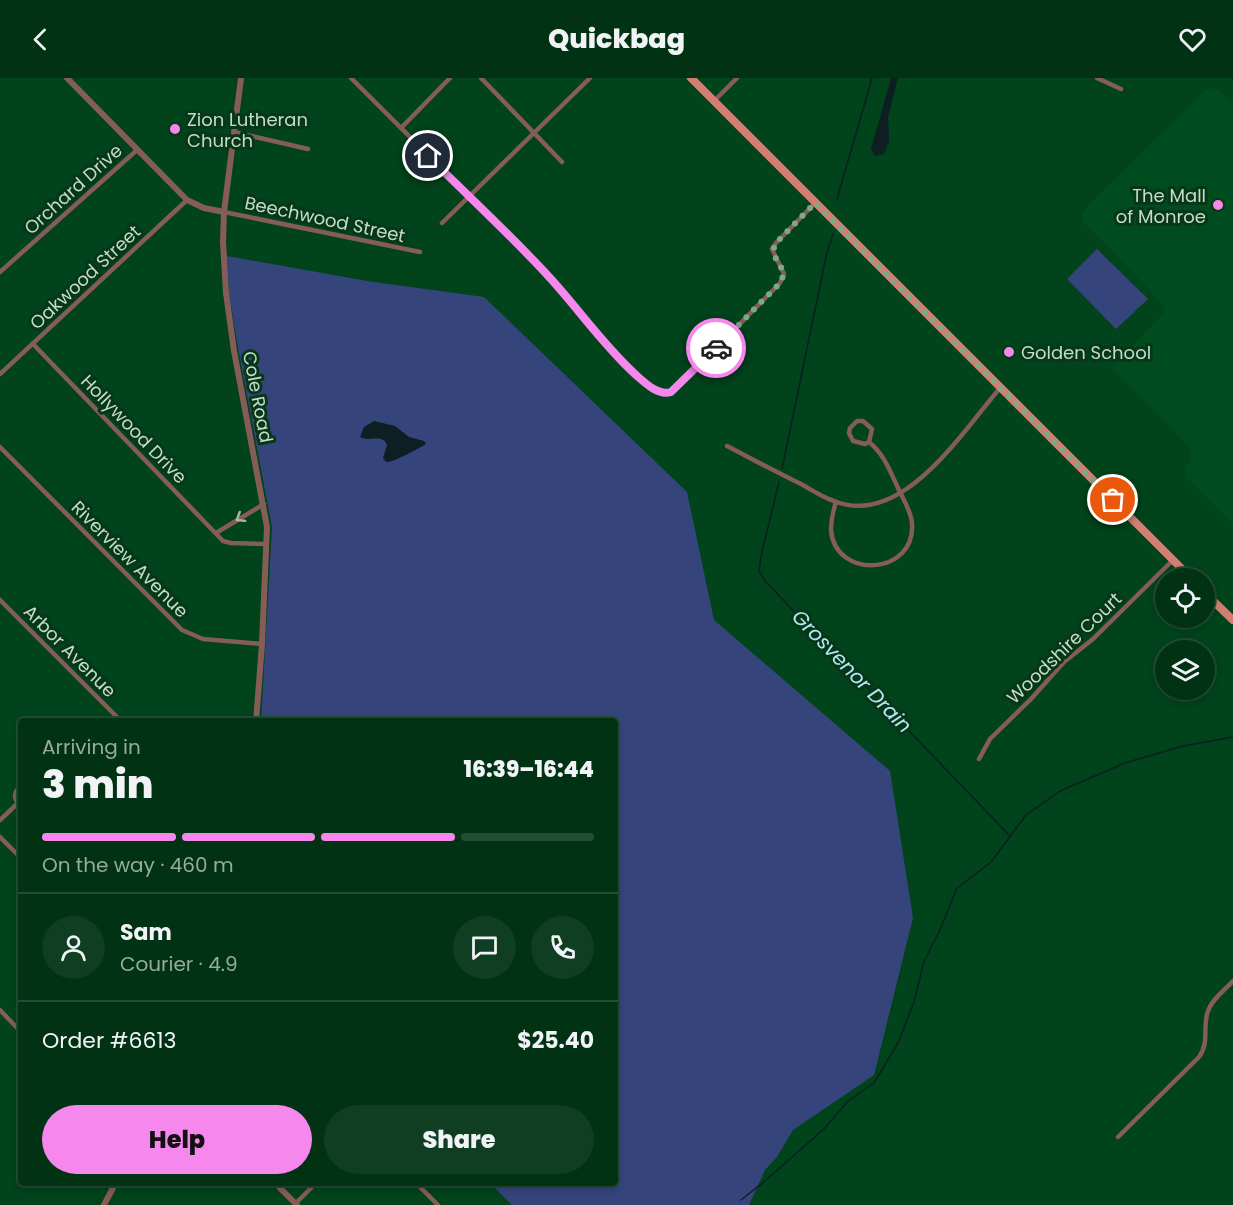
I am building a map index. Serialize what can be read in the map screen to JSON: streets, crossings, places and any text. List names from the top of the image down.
{
  "streets": {
    "street": [
      "Orchard Drive",
      "Beechwood Street",
      "Oakwood Street",
      "Cole Road",
      "Hollywood Drive",
      "Riverview Avenue",
      "Woodshire Court",
      "Arbor Avenue"
    ]
  },
  "crossings": [
    ["Beechwood Street", "Cole Road"],
    ["Oakwood Street", "Hollywood Drive"],
    ["Cole Road", "Hollywood Drive"],
    ["Cole Road", "Riverview Avenue"]
  ],
  "water": ["Grosvenor Drain"],
  "places": ["Zion Lutheran Church", "The Mall of Monroe", "Golden School"],
  "page": {
    "header": "Quickbag",
    "heading": ["3 min", "Arriving in", "16:39–16:44"],
    "panel": [
      "Sam",
      "Courier · 4.9",
      "Order #6613",
      "$25.40"
    ],
    "bar": "On the way · 460 m",
    "buttons": ["Help", "Share"]
  }
}
